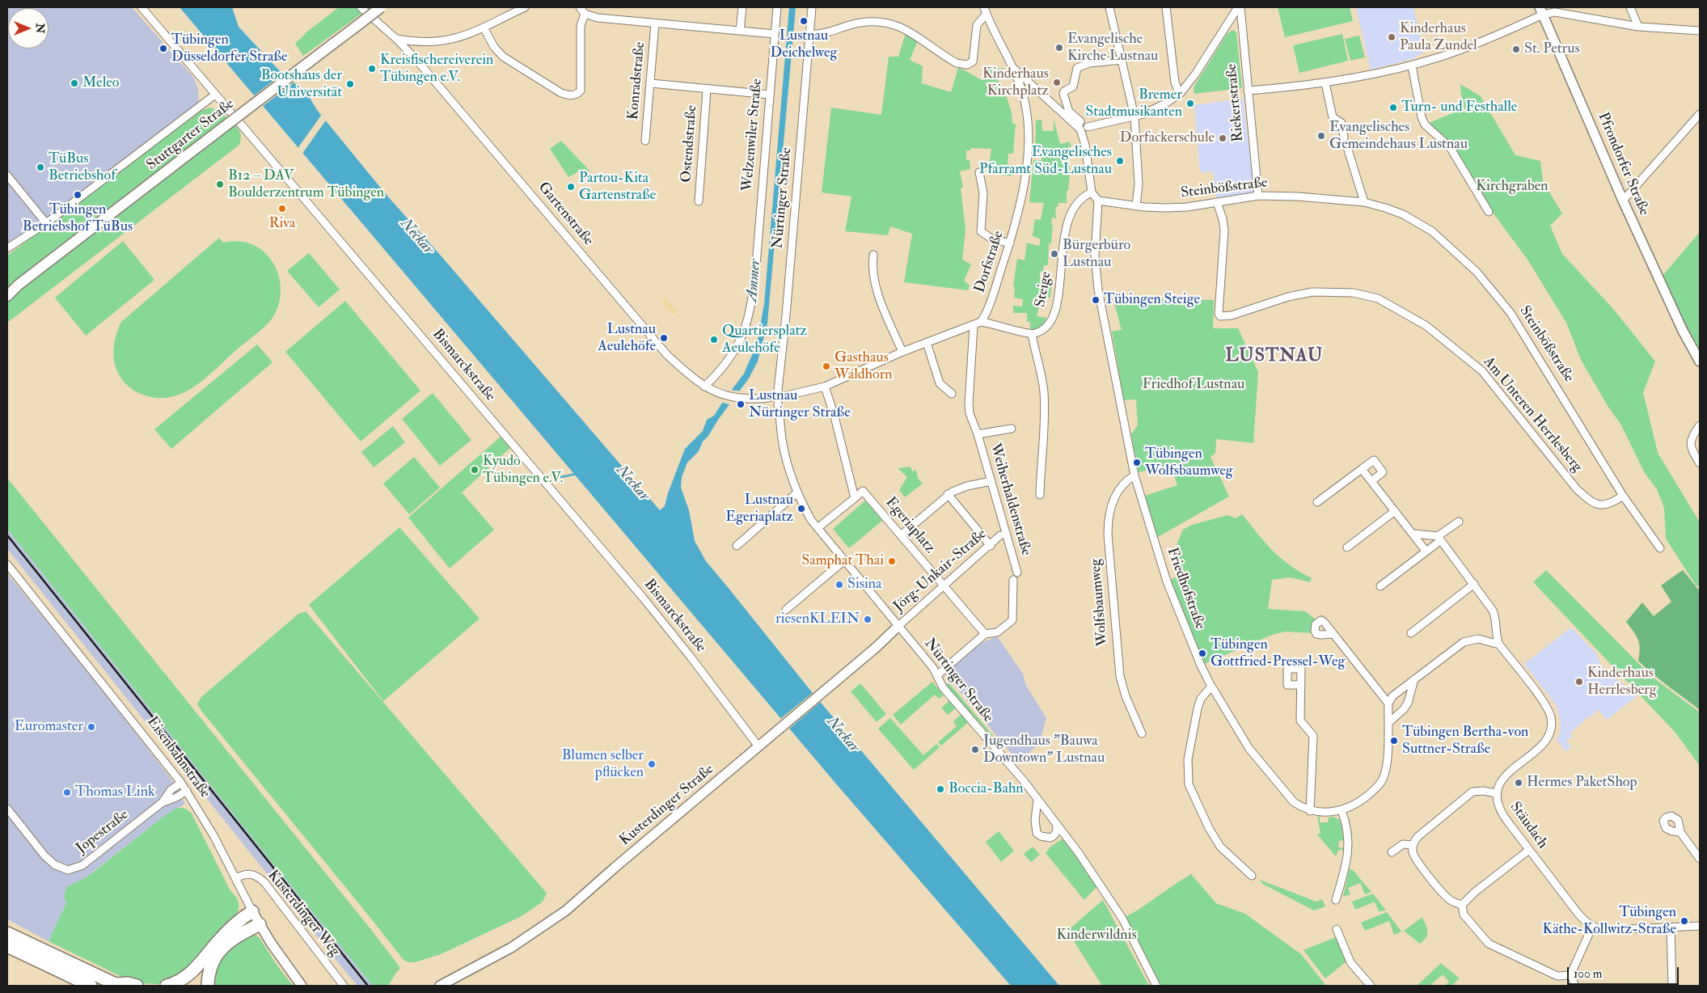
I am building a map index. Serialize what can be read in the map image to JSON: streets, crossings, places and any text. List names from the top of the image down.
{
  "streets": {
    "main road": ["Stuttgarter Straße"],
    "street": [
      "Konradstraße",
      "Riekertstraße",
      "Welzenwiler Straße",
      "Ostendstraße",
      "Pfrondorfer Straße",
      "Steinbößstraße",
      "Nürtinger Straße",
      "Gartenstraße",
      "Dorfstraße",
      "Steige",
      "Bismarckstraße",
      "Am Unteren Herrlesberg",
      "Weiherhaldenstraße",
      "Egeriaplatz",
      "Jörg-Unkair-Straße",
      "Friedhofstraße",
      "Wolfsbaumweg",
      "Eisenbahnstraße",
      "Kusterdinger Straße",
      "Stäudach",
      "Jopestraße",
      "Kusterdinger Weg"
    ]
  },
  "crossings": [
    ["Riekertstraße", "Steinbößstraße"],
    ["Welzenwiler Straße", "Gartenstraße"],
    ["Steinbößstraße", "Am Unteren Herrlesberg"],
    ["Steinbößstraße", "Friedhofstraße"],
    ["Nürtinger Straße", "Gartenstraße"],
    ["Nürtinger Straße", "Jörg-Unkair-Straße"],
    ["Nürtinger Straße", "Kusterdinger Straße"],
    ["Dorfstraße", "Weiherhaldenstraße"],
    ["Bismarckstraße", "Kusterdinger Straße"],
    ["Egeriaplatz", "Jörg-Unkair-Straße"],
    ["Jörg-Unkair-Straße", "Kusterdinger Straße"],
    ["Friedhofstraße", "Wolfsbaumweg"],
    ["Eisenbahnstraße", "Jopestraße"],
    ["Eisenbahnstraße", "Kusterdinger Weg"]
  ],
  "districts": ["LUSTNAU"],
  "water": ["Neckar", "Ammer"],
  "parks": ["Kirchgraben", "Friedhof Lustnau", "Kinderwildnis"],
  "places": [
    "Lustnau Deichelweg",
    "Kinderhaus Paula Zundel",
    "Evangelische Kirche Lustnau",
    "Tübingen Düsseldorfer Straße",
    "St. Petrus",
    "Kreisfischereiverein Tübingen e.V.",
    "Kinderhaus Kirchplatz",
    "Meleo",
    "Bootshaus der Universität",
    "Bremer Stadtmusikanten",
    "Turn- und Festhalle",
    "Evangelisches Gemeindehaus Lustnau",
    "Dorfackerschule",
    "Evangelisches Pfarramt Süd-Lustnau",
    "TüBus Betriebshof",
    "B12 – DAV Boulderzentrum Tübingen",
    "Partou-Kita Gartenstraße",
    "Tübingen Betriebshof TüBus",
    "Riva",
    "Bürgerbüro Lustnau",
    "Tübingen Steige",
    "Lustnau Aeulehöfe",
    "Quartiersplatz Aeulehöfe",
    "Gasthaus Waldhorn",
    "Lustnau Nürtinger Straße",
    "Tübingen Wolfsbaumweg",
    "Kyudo Tübingen e.V.",
    "Lustnau Egeriaplatz",
    "Samphat Thai",
    "Sisina",
    "riesenKLEIN",
    "Tübingen Gottfried-Pressel-Weg",
    "Kinderhaus Herrlesberg",
    "Euromaster",
    "Tübingen Bertha-von Suttner-Straße",
    "Jugendhaus \"Bauwa Downtown\" Lustnau",
    "Blumen selber pflücken",
    "Hermes PaketShop",
    "Boccia-Bahn",
    "Thomas Link",
    "Tübingen Käthe-Kollwitz-Straße"
  ],
  "scale_bar": "100 m",
  "north": "right"
}
